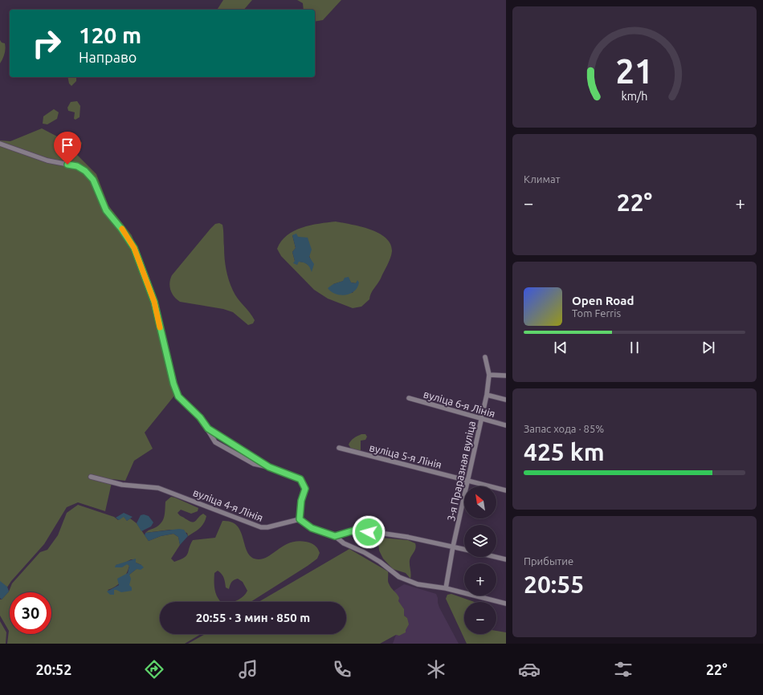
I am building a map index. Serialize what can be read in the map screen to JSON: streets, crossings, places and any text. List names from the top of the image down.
{
  "streets": {
    "street": [
      "вуліца 6-я Лінія",
      "вуліца 5-я Лінія",
      "3-я Праразная вуліца",
      "вуліца 4-я Лінія"
    ]
  },
  "crossings": [
    ["вуліца 6-я Лінія", "3-я Праразная вуліца"],
    ["вуліца 5-я Лінія", "3-я Праразная вуліца"]
  ],
  "north": "top left",
  "page": {
    "turn": ["120 m", "Направо"],
    "tile": [
      "Климат",
      ["Запас хода · 85%", "425 km"],
      ["Прибытие", "20:55"]
    ],
    "heat": ["−", "22°", "+"],
    "song": ["Open Road", "Tom Ferris"],
    "map_buttons": ["+", "−"],
    "limit": "30",
    "trip": "20:55 · 3 мин · 850 m",
    "tabs": ["20:52", "22°"],
    "gauge": ["21", "km/h"]
  }
}
